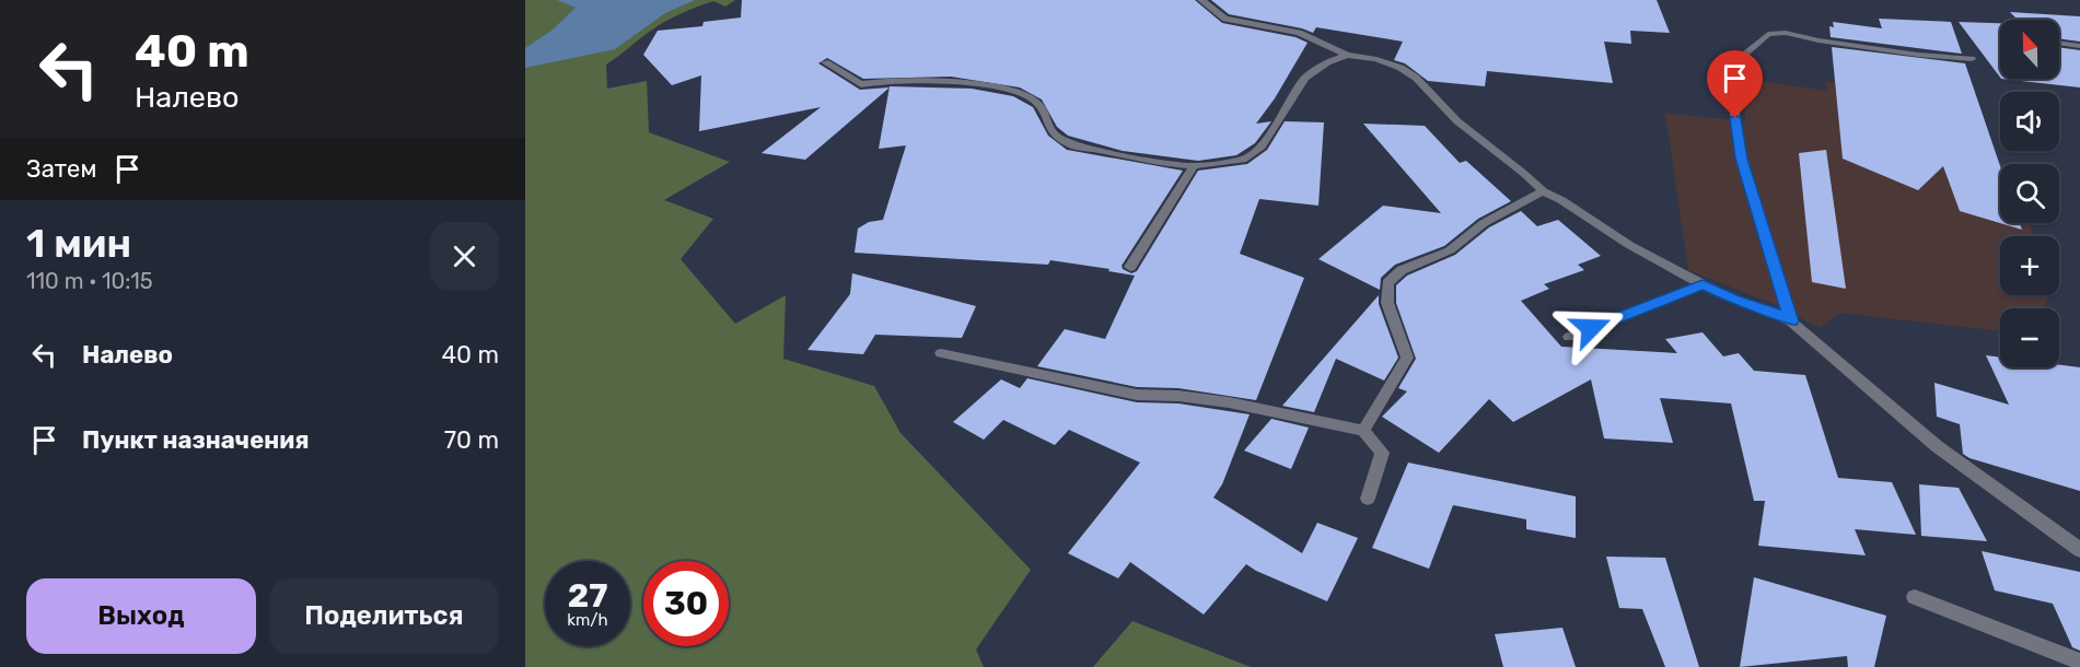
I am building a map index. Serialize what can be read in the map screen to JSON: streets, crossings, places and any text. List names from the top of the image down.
{
  "north": "top",
  "page": {
    "turn": ["40 m", "Налево"],
    "map_buttons": ["+", "−"],
    "then": "Затем",
    "heading": ["1 мин", "110 m · 10:15"],
    "list": [
      {
        "name": "Налево",
        "value": "40 m"
      },
      {
        "name": "Пункт назначения",
        "value": "70 m"
      }
    ],
    "speed": "27 km/h",
    "limit": "30",
    "buttons": ["Выход", "Поделиться"]
  }
}
